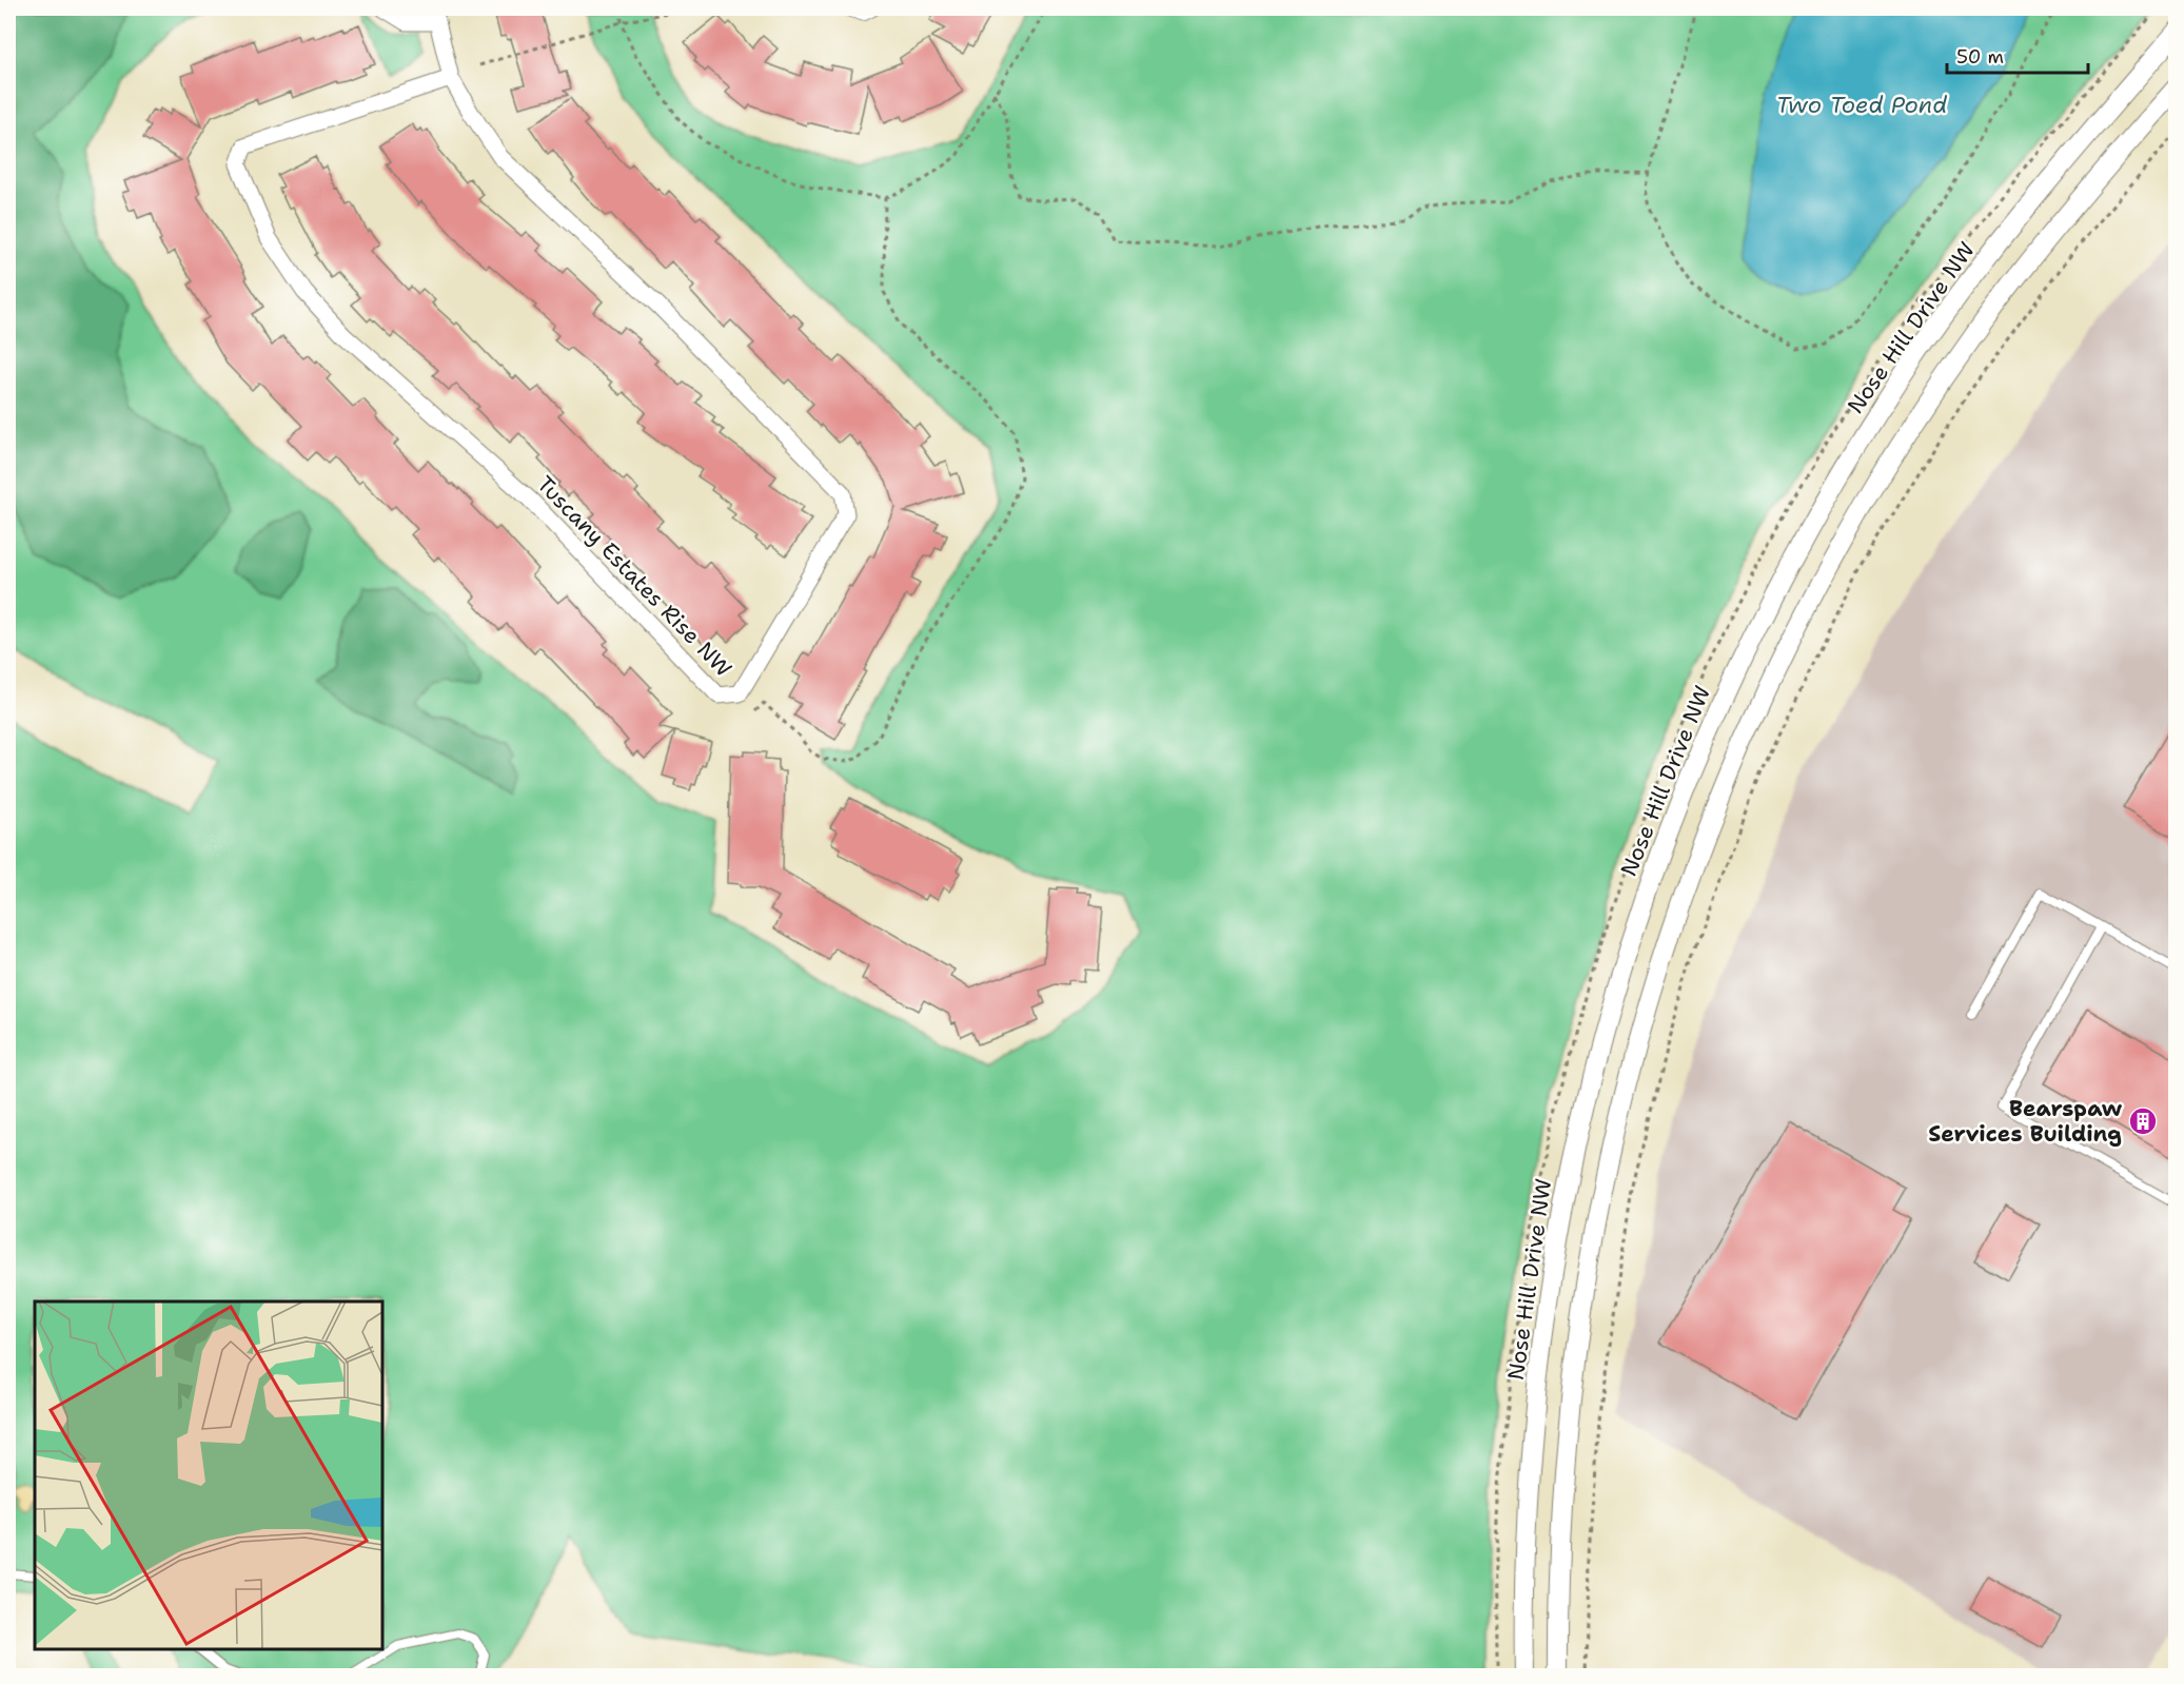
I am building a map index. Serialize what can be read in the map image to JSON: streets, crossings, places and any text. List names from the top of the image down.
{
  "streets": {
    "street": ["Nose Hill Drive NW", "Tuscany Estates Rise NW"]
  },
  "water": ["Two Toed Pond"],
  "places": {
    "building": ["Bearspaw Services Building"]
  },
  "scale_bar": "50 m"
}
